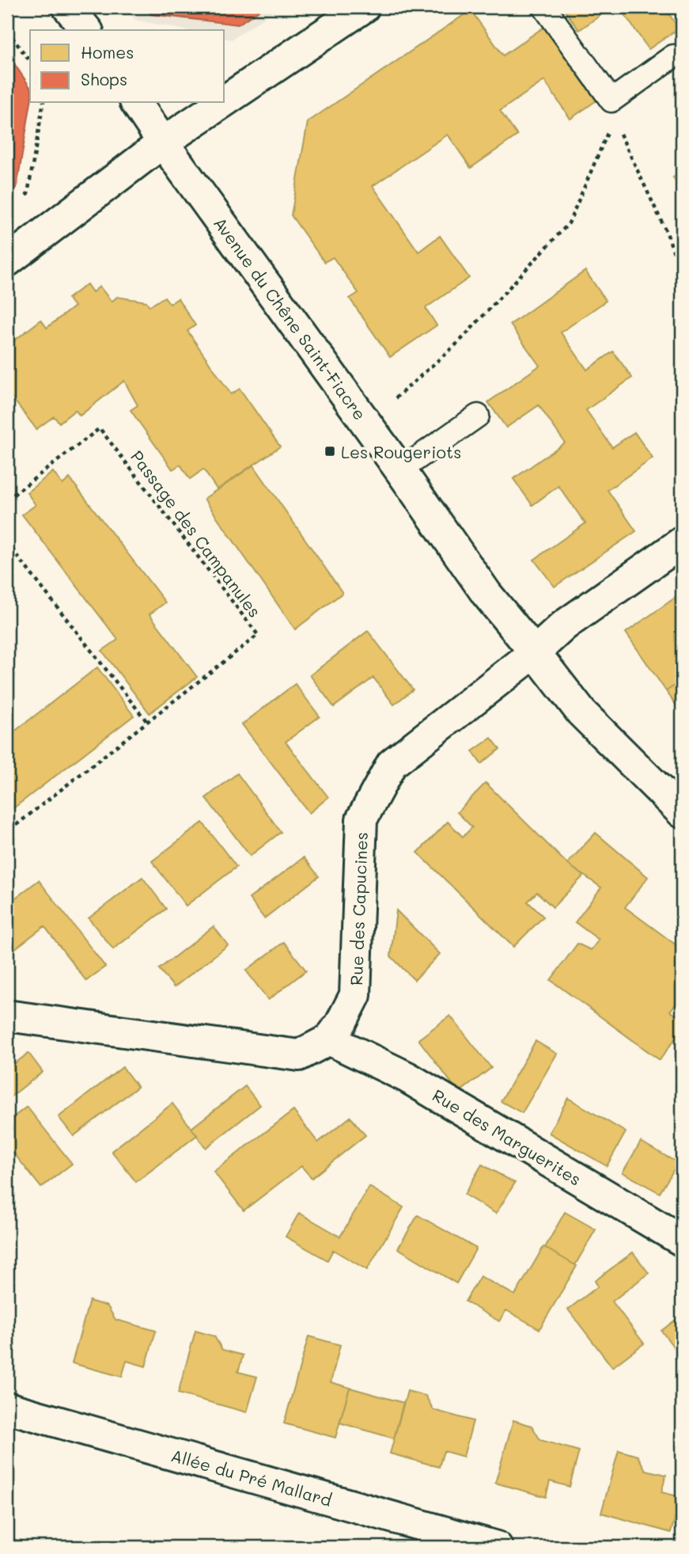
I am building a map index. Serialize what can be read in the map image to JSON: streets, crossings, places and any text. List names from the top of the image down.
{
  "streets": {
    "street": [
      "Avenue du Chêne Saint-Fiacre",
      "Rue des Capucines",
      "Rue des Marguerites",
      "Allée du Pré Mallard"
    ],
    "path": ["Passage des Campanules"]
  },
  "crossings": [
    ["Avenue du Chêne Saint-Fiacre", "Rue des Capucines"],
    ["Rue des Capucines", "Rue des Marguerites"]
  ],
  "places": {
    "transit": ["Les Rougeriots"]
  },
  "legend": ["Homes", "Shops"]
}
